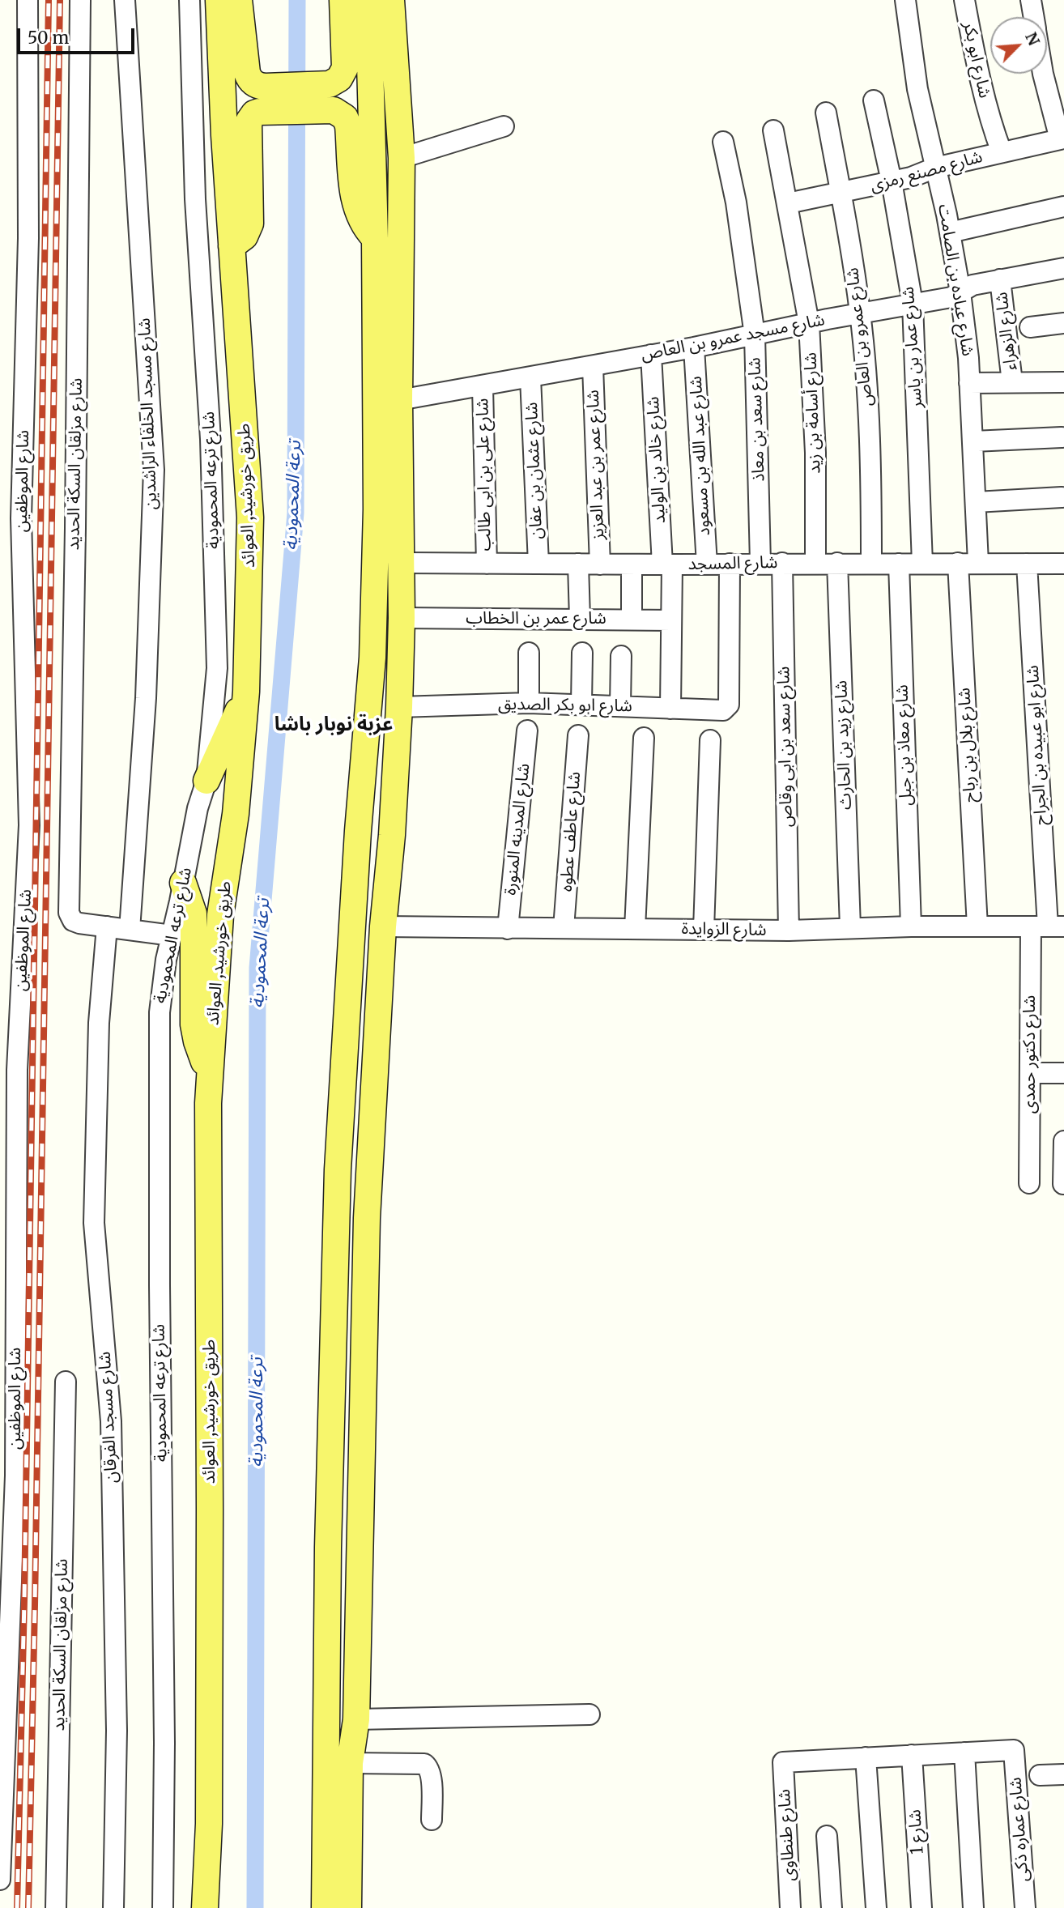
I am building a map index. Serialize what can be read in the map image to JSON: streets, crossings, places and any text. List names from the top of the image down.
{
  "streets": {
    "main road": ["طريق خورشيد, العوائد"],
    "street": [
      "شارع ابو بكر",
      "شارع مصنع رمزى",
      "شارع عباده بن الصامت",
      "شارع الزهراء",
      "شارع عمرو بن العاص",
      "شارع مسجد عمرو بن العاص",
      "شارع عمار بن ياسر",
      "شارع أسامة بن زيد",
      "شارع مسجد الخلفاء الراشدين",
      "شارع سعد بن معاذ",
      "شارع عبد الله بن مسعود",
      "شارع خالد بن الوليد",
      "شارع مزلقان السكة الحديد",
      "شارع عمر بن عبد العزيز",
      "شارع عثمان بن عفان",
      "شارع على بن ابى طالب",
      "شارع ترعه المحمودية",
      "شارع الموظفين",
      "شارع المسجد",
      "شارع عمر بن الخطاب",
      "شارع ابو بكر الصديق",
      "شارع زيد بن الحارث",
      "شارع معاذ بن جبل",
      "شارع بلال بن رباح",
      "شارع ابو عبيده بن الجراح",
      "شارع سعد بن ابى وقاص",
      "شارع المدينه المنورة",
      "شارع عاطف عطوه",
      "شارع الزوايدة",
      "شارع دكتور حمدى",
      "شارع مسجد الفرقان",
      "شارع عماره ذكى",
      "شارع 1",
      "شارع طنطاوى"
    ]
  },
  "crossings": [
    ["شارع ابو بكر", "شارع مصنع رمزى"],
    ["شارع مصنع رمزى", "شارع عباده بن الصامت"],
    ["شارع مصنع رمزى", "شارع عمرو بن العاص"],
    ["شارع مصنع رمزى", "شارع عمار بن ياسر"],
    ["شارع مصنع رمزى", "شارع أسامة بن زيد"],
    ["شارع عباده بن الصامت", "شارع مسجد عمرو بن العاص"],
    ["شارع عباده بن الصامت", "شارع المسجد"],
    ["شارع الزهراء", "شارع مسجد عمرو بن العاص"],
    ["شارع عمرو بن العاص", "شارع مسجد عمرو بن العاص"],
    ["شارع عمرو بن العاص", "شارع المسجد"],
    ["شارع مسجد عمرو بن العاص", "شارع عمار بن ياسر"],
    ["شارع مسجد عمرو بن العاص", "شارع أسامة بن زيد"],
    ["شارع مسجد عمرو بن العاص", "شارع سعد بن معاذ"],
    ["شارع مسجد عمرو بن العاص", "شارع عبد الله بن مسعود"],
    ["شارع مسجد عمرو بن العاص", "شارع خالد بن الوليد"],
    ["شارع مسجد عمرو بن العاص", "شارع عمر بن عبد العزيز"],
    ["شارع مسجد عمرو بن العاص", "شارع عثمان بن عفان"],
    ["شارع مسجد عمرو بن العاص", "شارع على بن ابى طالب"],
    ["شارع عمار بن ياسر", "شارع المسجد"],
    ["شارع أسامة بن زيد", "شارع المسجد"],
    ["شارع سعد بن معاذ", "شارع المسجد"],
    ["شارع عبد الله بن مسعود", "شارع المسجد"],
    ["شارع خالد بن الوليد", "شارع المسجد"],
    ["شارع خالد بن الوليد", "شارع عمر بن الخطاب"],
    ["شارع خالد بن الوليد", "شارع ابو بكر الصديق"],
    ["شارع مزلقان السكة الحديد", "شارع مسجد الفرقان"],
    ["شارع عمر بن عبد العزيز", "شارع المسجد"],
    ["شارع عثمان بن عفان", "شارع المسجد"],
    ["شارع على بن ابى طالب", "شارع المسجد"],
    ["شارع المسجد", "شارع ابو بكر الصديق"],
    ["شارع المسجد", "شارع زيد بن الحارث"],
    ["شارع المسجد", "شارع معاذ بن جبل"],
    ["شارع المسجد", "شارع بلال بن رباح"],
    ["شارع المسجد", "شارع ابو عبيده بن الجراح"],
    ["شارع المسجد", "شارع سعد بن ابى وقاص"],
    ["شارع زيد بن الحارث", "شارع الزوايدة"],
    ["شارع معاذ بن جبل", "شارع الزوايدة"],
    ["شارع بلال بن رباح", "شارع الزوايدة"],
    ["شارع ابو عبيده بن الجراح", "شارع الزوايدة"],
    ["شارع ابو عبيده بن الجراح", "شارع دكتور حمدى"],
    ["شارع سعد بن ابى وقاص", "شارع الزوايدة"],
    ["شارع المدينه المنورة", "شارع الزوايدة"],
    ["شارع عاطف عطوه", "شارع الزوايدة"],
    ["شارع الزوايدة", "شارع دكتور حمدى"]
  ],
  "districts": ["عزبة نوبار باشا"],
  "water": ["ترعة المحمودية"],
  "scale_bar": "50 m",
  "north": "top right"
}
